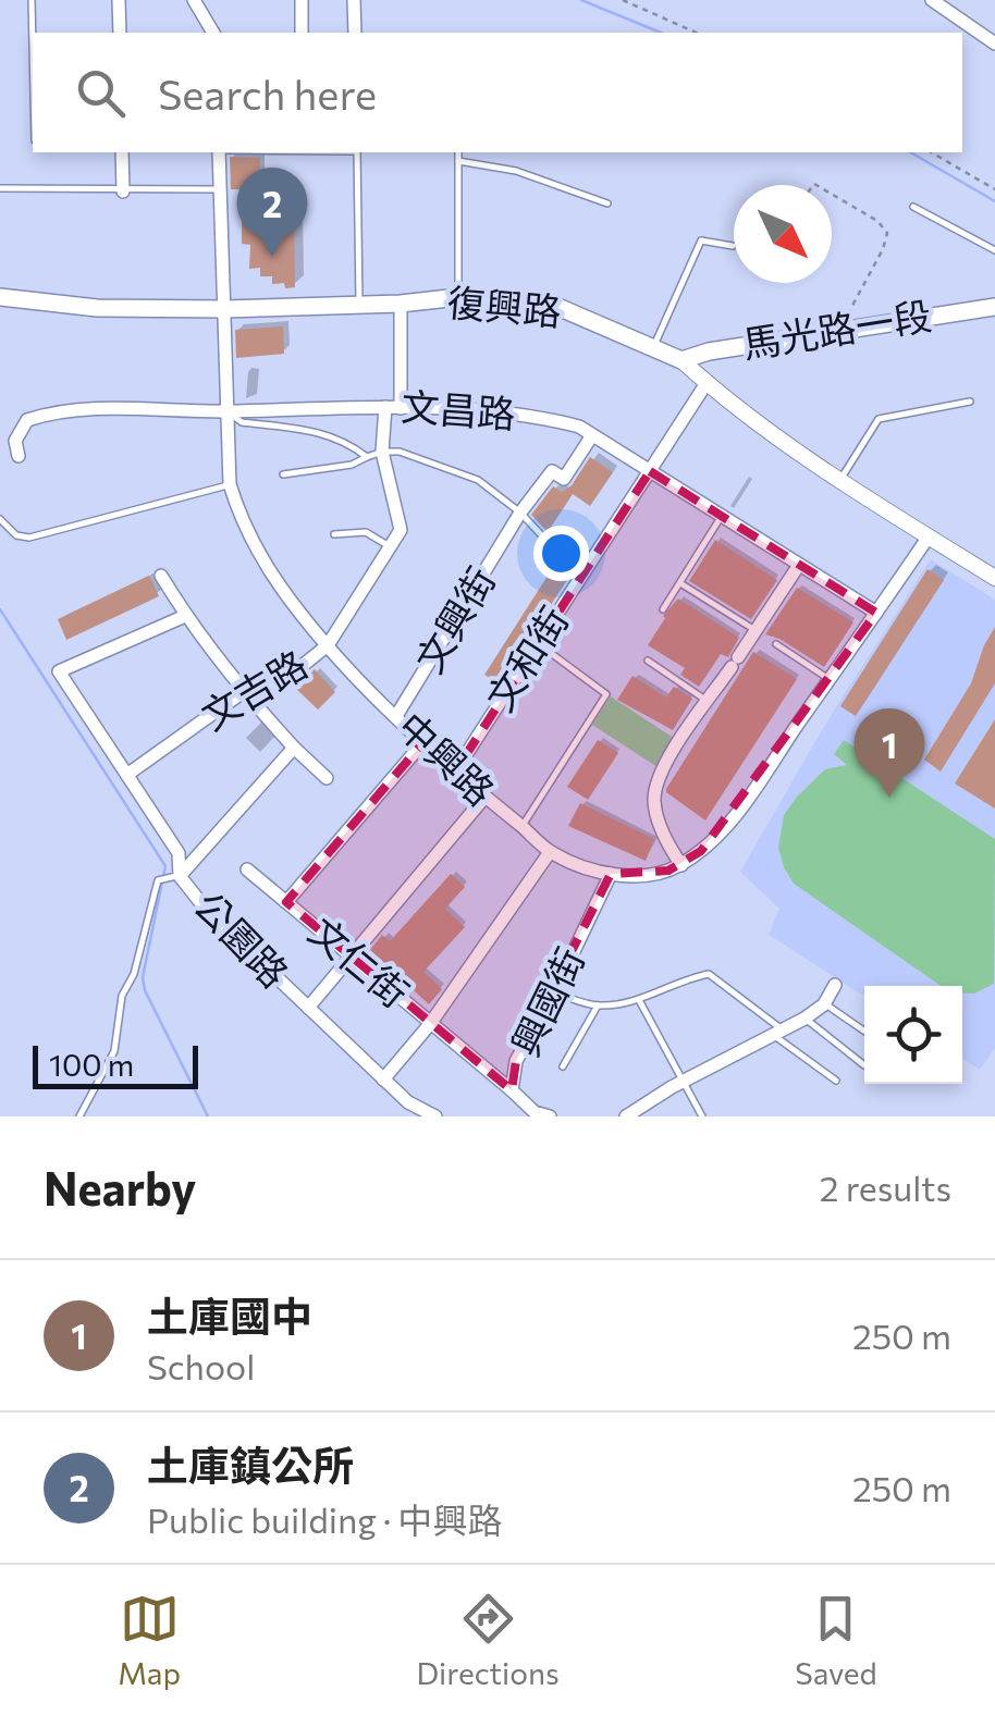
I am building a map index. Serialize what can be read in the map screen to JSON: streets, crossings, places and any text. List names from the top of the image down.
{
  "streets": {
    "main road": ["復興路", "馬光路一段"],
    "street": [
      "文昌路",
      "文興街",
      "文和街",
      "文吉路",
      "中興路",
      "公園路",
      "文仁街",
      "興國街"
    ]
  },
  "crossings": [
    ["復興路", "馬光路一段"],
    ["復興路", "文和街"],
    ["復興路", "文吉路"],
    ["復興路", "中興路"],
    ["文昌路", "文興街"],
    ["文昌路", "文和街"],
    ["文昌路", "文吉路"],
    ["文昌路", "中興路"],
    ["文興街", "中興路"],
    ["文和街", "中興路"],
    ["文吉路", "中興路"],
    ["文吉路", "公園路"],
    ["中興路", "文仁街"],
    ["中興路", "興國街"]
  ],
  "scale_bar": "100 m",
  "north": "bottom right",
  "page": {
    "search": "Search here",
    "pins": ["2", "1"],
    "scale": "100 m",
    "heading": ["Nearby", "2 results"],
    "list": [
      {
        "mark": "1",
        "name": "土庫國中",
        "note": "School",
        "value": "250 m"
      },
      {
        "mark": "2",
        "name": "土庫鎮公所",
        "note": "Public building · 中興路",
        "value": "250 m"
      }
    ],
    "nav": ["Map", "Directions", "Saved"]
  }
}
